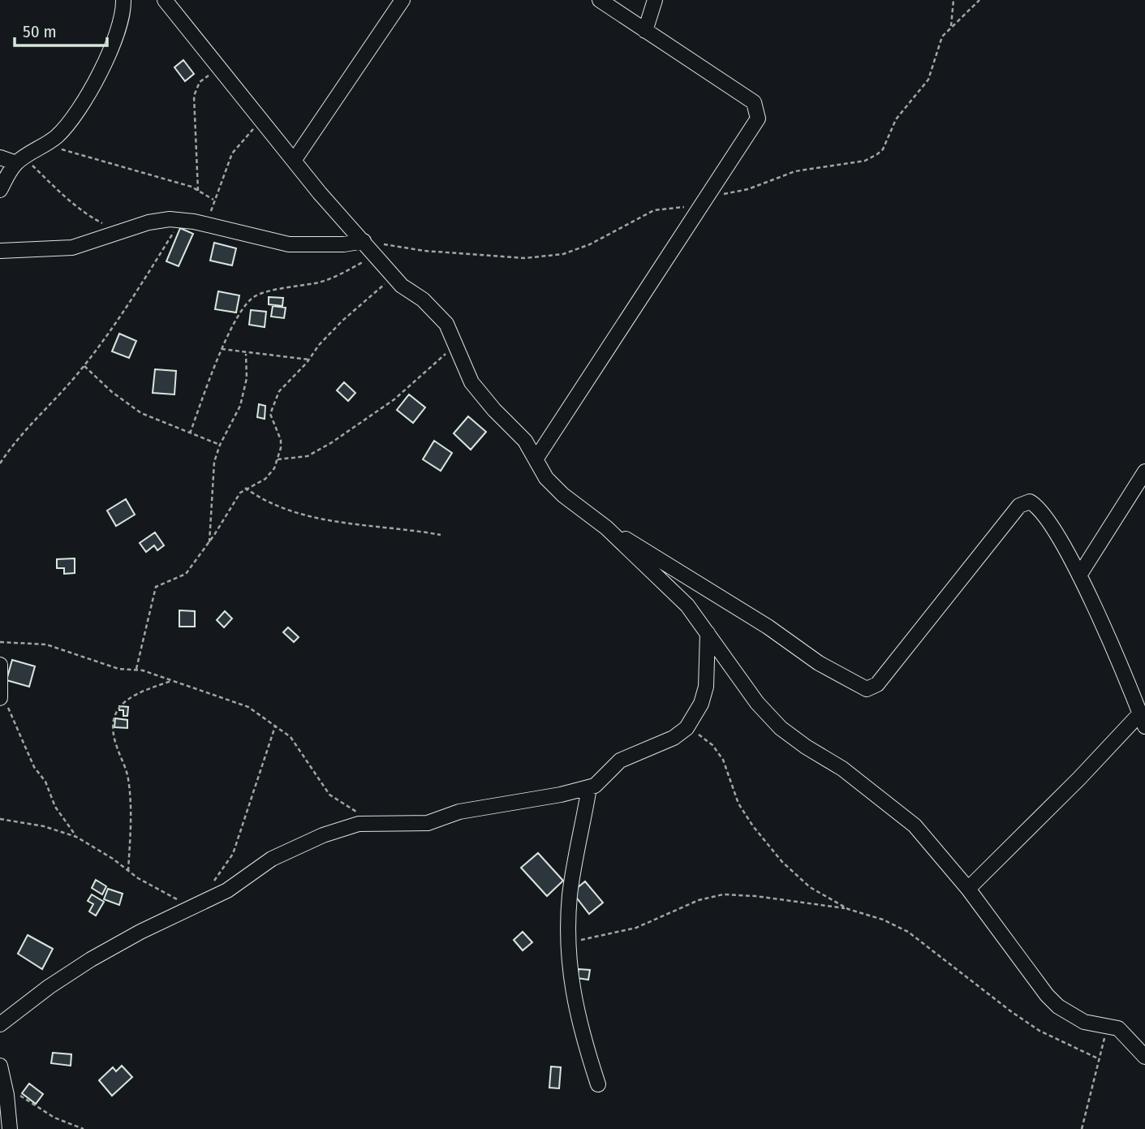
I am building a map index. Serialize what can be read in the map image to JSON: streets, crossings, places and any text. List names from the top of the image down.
{
  "scale_bar": "50 m"
}
